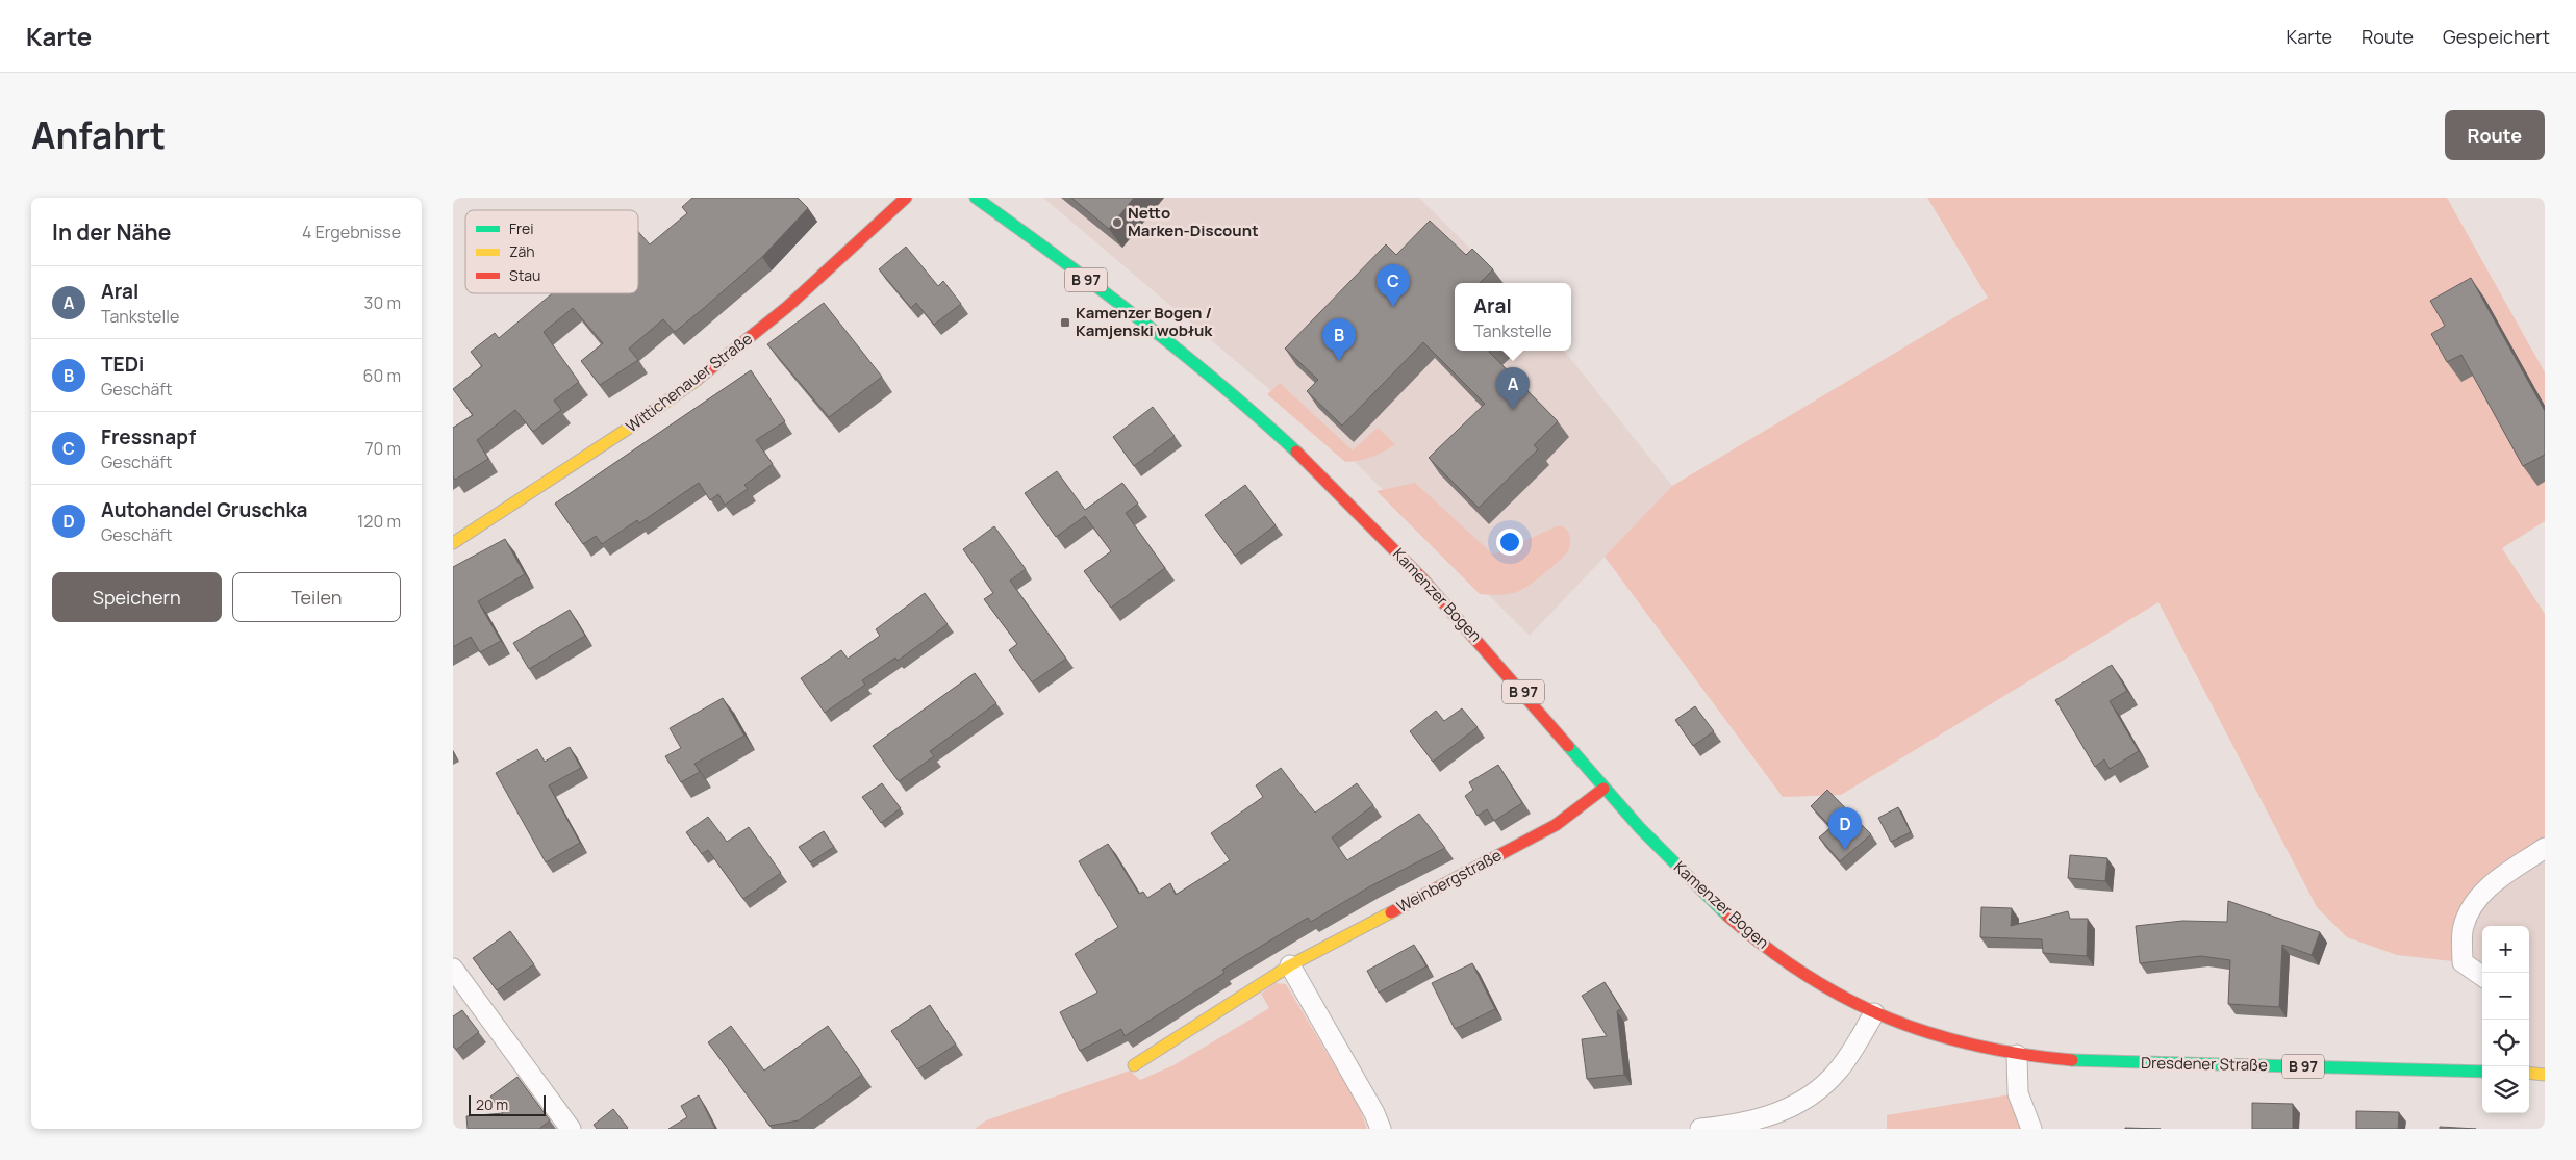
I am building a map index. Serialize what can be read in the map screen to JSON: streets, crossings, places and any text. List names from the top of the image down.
{
  "streets": {
    "main road": [
      "B 97",
      "Wittichenauer Straße",
      "Kamenzer Bogen",
      "Weinbergstraße",
      "Dresdener Straße"
    ]
  },
  "crossings": [
    ["Kamenzer Bogen", "Weinbergstraße"],
    ["Kamenzer Bogen", "Dresdener Straße"]
  ],
  "places": {
    "other": ["Netto Marken-Discount"],
    "transit": ["Kamenzer Bogen / Kamjenski wobłuk"]
  },
  "legend": ["Frei", "Zäh", "Stau"],
  "scale_bar": "20 m",
  "page": {
    "header": "Karte",
    "nav": ["Karte", "Route", "Gespeichert"],
    "title": "Anfahrt",
    "buttons": [
      "Route",
      ["Speichern", "Teilen"]
    ],
    "heading": ["In der Nähe", "4 Ergebnisse"],
    "pins": [
      "C",
      "B",
      "A",
      "D"
    ],
    "list": [
      {
        "mark": "A",
        "name": "Aral",
        "note": "Tankstelle",
        "value": "30 m"
      },
      {
        "mark": "B",
        "name": "TEDi",
        "note": "Geschäft",
        "value": "60 m"
      },
      {
        "mark": "C",
        "name": "Fressnapf",
        "note": "Geschäft",
        "value": "70 m"
      },
      {
        "mark": "D",
        "name": "Autohandel Gruschka",
        "note": "Geschäft",
        "value": "120 m"
      }
    ],
    "popup": ["Aral", "Tankstelle"],
    "map_buttons": ["+", "−"],
    "scale": "20 m"
  }
}
